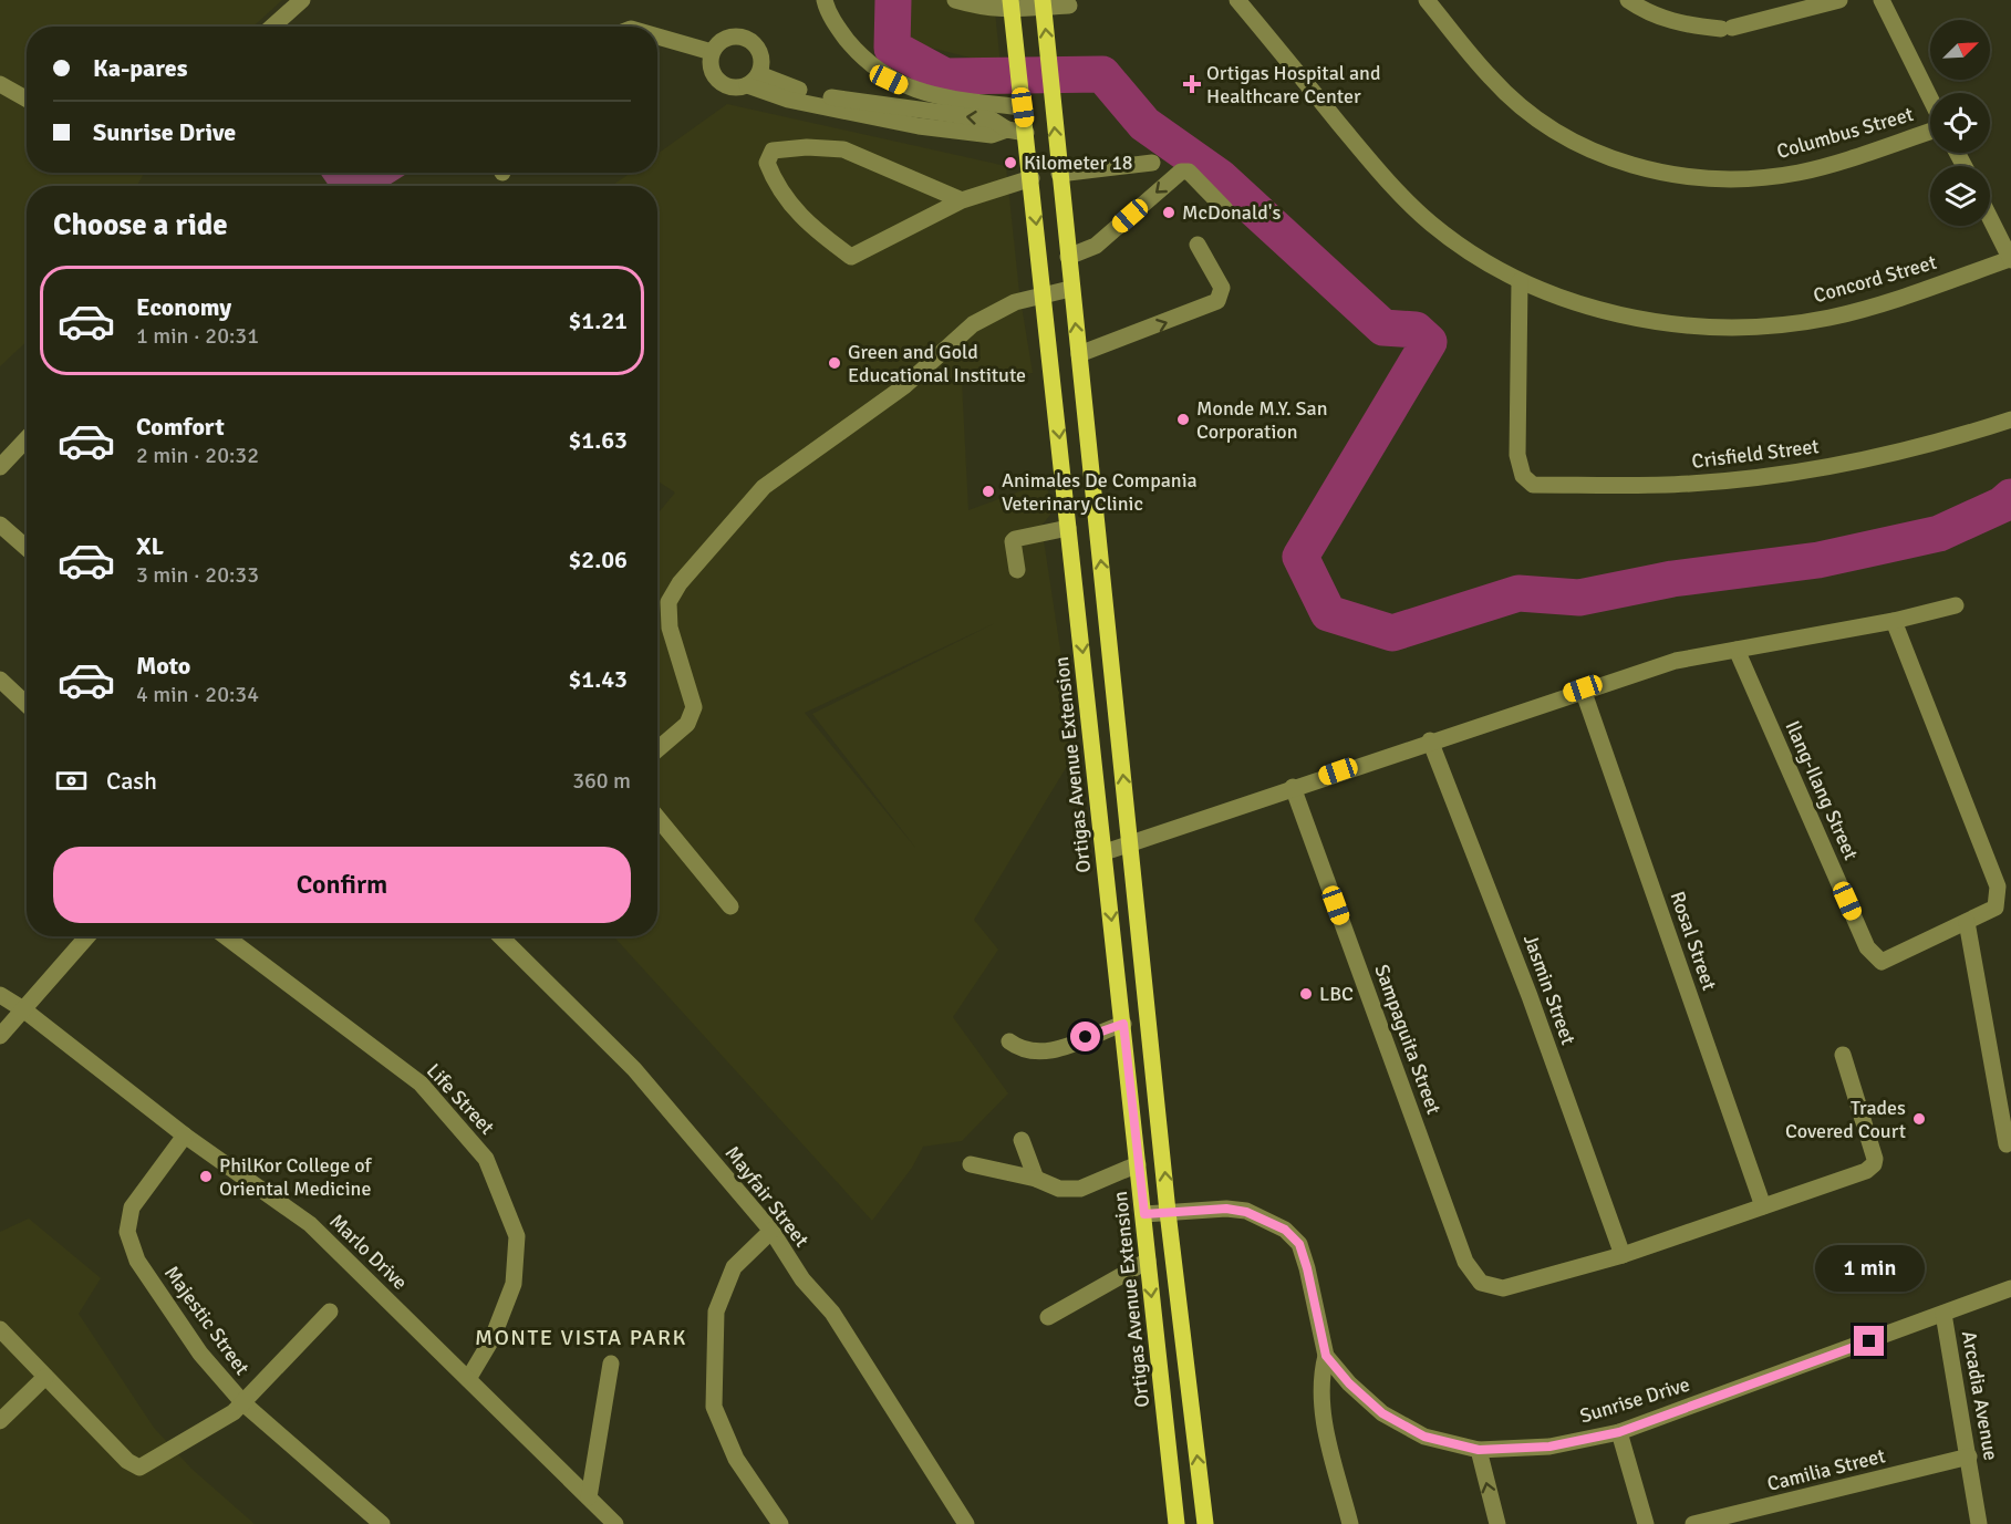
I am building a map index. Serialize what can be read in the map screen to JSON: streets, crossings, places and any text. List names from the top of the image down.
{
  "streets": {
    "main road": ["Ortigas Avenue Extension"],
    "street": [
      "Columbus Street",
      "Concord Street",
      "Crisfield Street",
      "Ilang-Ilang Street",
      "Rosal Street",
      "Jasmin Street",
      "Sampaguita Street",
      "Life Street",
      "Mayfair Street",
      "Marlo Drive",
      "Majestic Street",
      "Arcadia Avenue",
      "Sunrise Drive",
      "Camilia Street"
    ]
  },
  "crossings": [
    ["Concord Street", "Crisfield Street"],
    ["Ortigas Avenue Extension", "Sunrise Drive"],
    ["Jasmin Street", "Sampaguita Street"],
    ["Life Street", "Marlo Drive"],
    ["Marlo Drive", "Majestic Street"],
    ["Arcadia Avenue", "Sunrise Drive"],
    ["Arcadia Avenue", "Camilia Street"]
  ],
  "districts": ["MONTE VISTA PARK"],
  "places": {
    "health": ["Ortigas Hospital and Healthcare Center"],
    "other": [
      "Kilometer 18",
      "McDonald's",
      "Green and Gold Educational Institute",
      "Monde M.Y. San Corporation",
      "Animales De Compania Veterinary Clinic",
      "LBC",
      "Trades Covered Court",
      "PhilKor College of Oriental Medicine"
    ]
  },
  "north": "top right",
  "page": {
    "banner": ["Ka-pares", "Sunrise Drive"],
    "heading": "Choose a ride",
    "list": [
      {
        "name": "Economy",
        "note": "1 min · 20:31",
        "value": "$1.21"
      },
      {
        "name": "Comfort",
        "note": "2 min · 20:32",
        "value": "$1.63"
      },
      {
        "name": "XL",
        "note": "3 min · 20:33",
        "value": "$2.06"
      },
      {
        "name": "Moto",
        "note": "4 min · 20:34",
        "value": "$1.43"
      }
    ],
    "pay": ["Cash", "360 m"],
    "buttons": "Confirm",
    "bubble": "1 min"
  }
}
